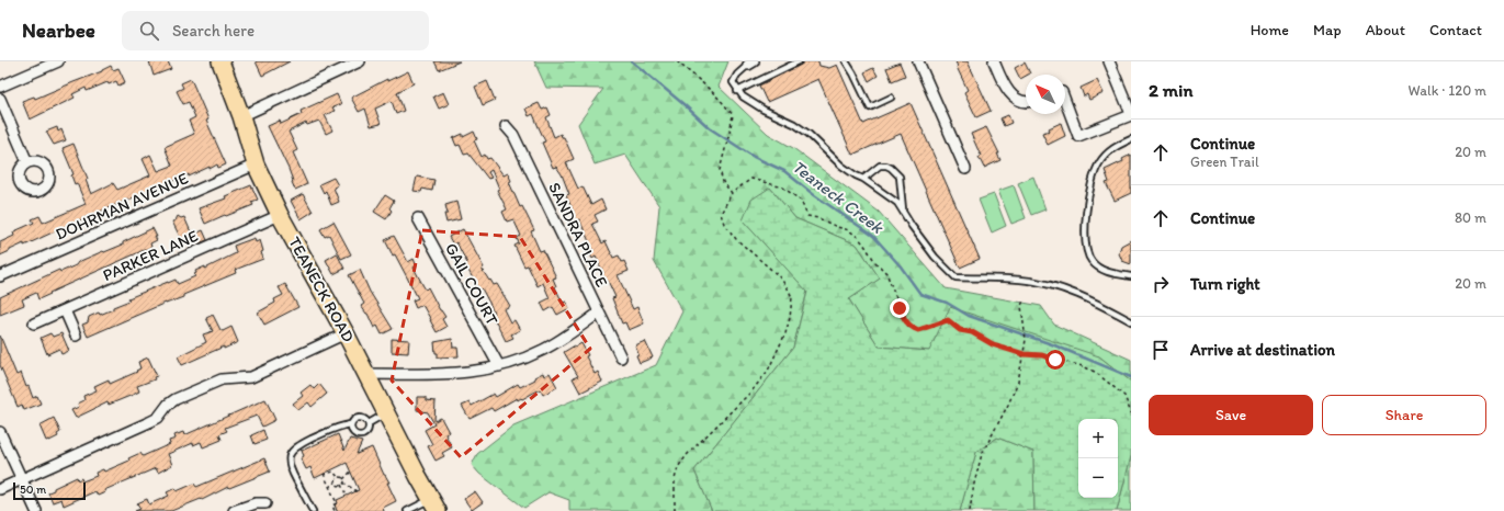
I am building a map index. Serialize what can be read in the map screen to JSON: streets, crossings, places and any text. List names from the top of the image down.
{
  "streets": {
    "main road": ["TEANECK ROAD"],
    "street": [
      "DOHRMAN AVENUE",
      "SANDRA PLACE",
      "PARKER LANE",
      "GAIL COURT"
    ]
  },
  "crossings": [
    ["DOHRMAN AVENUE", "TEANECK ROAD"],
    ["PARKER LANE", "TEANECK ROAD"]
  ],
  "water": ["Teaneck Creek"],
  "scale_bar": "50 m",
  "north": "top left",
  "page": {
    "header": "Nearbee",
    "search": "Search here",
    "nav": [
      "Home",
      "Map",
      "About",
      "Contact"
    ],
    "heading": ["2 min", "Walk · 120 m"],
    "list": [
      ["Continue", "Green Trail", "20 m"],
      ["Continue", "80 m"],
      ["Turn right", "20 m"],
      "Arrive at destination"
    ],
    "buttons": ["Save", "Share"],
    "map_buttons": ["+", "−"],
    "scale": "50 m"
  }
}
